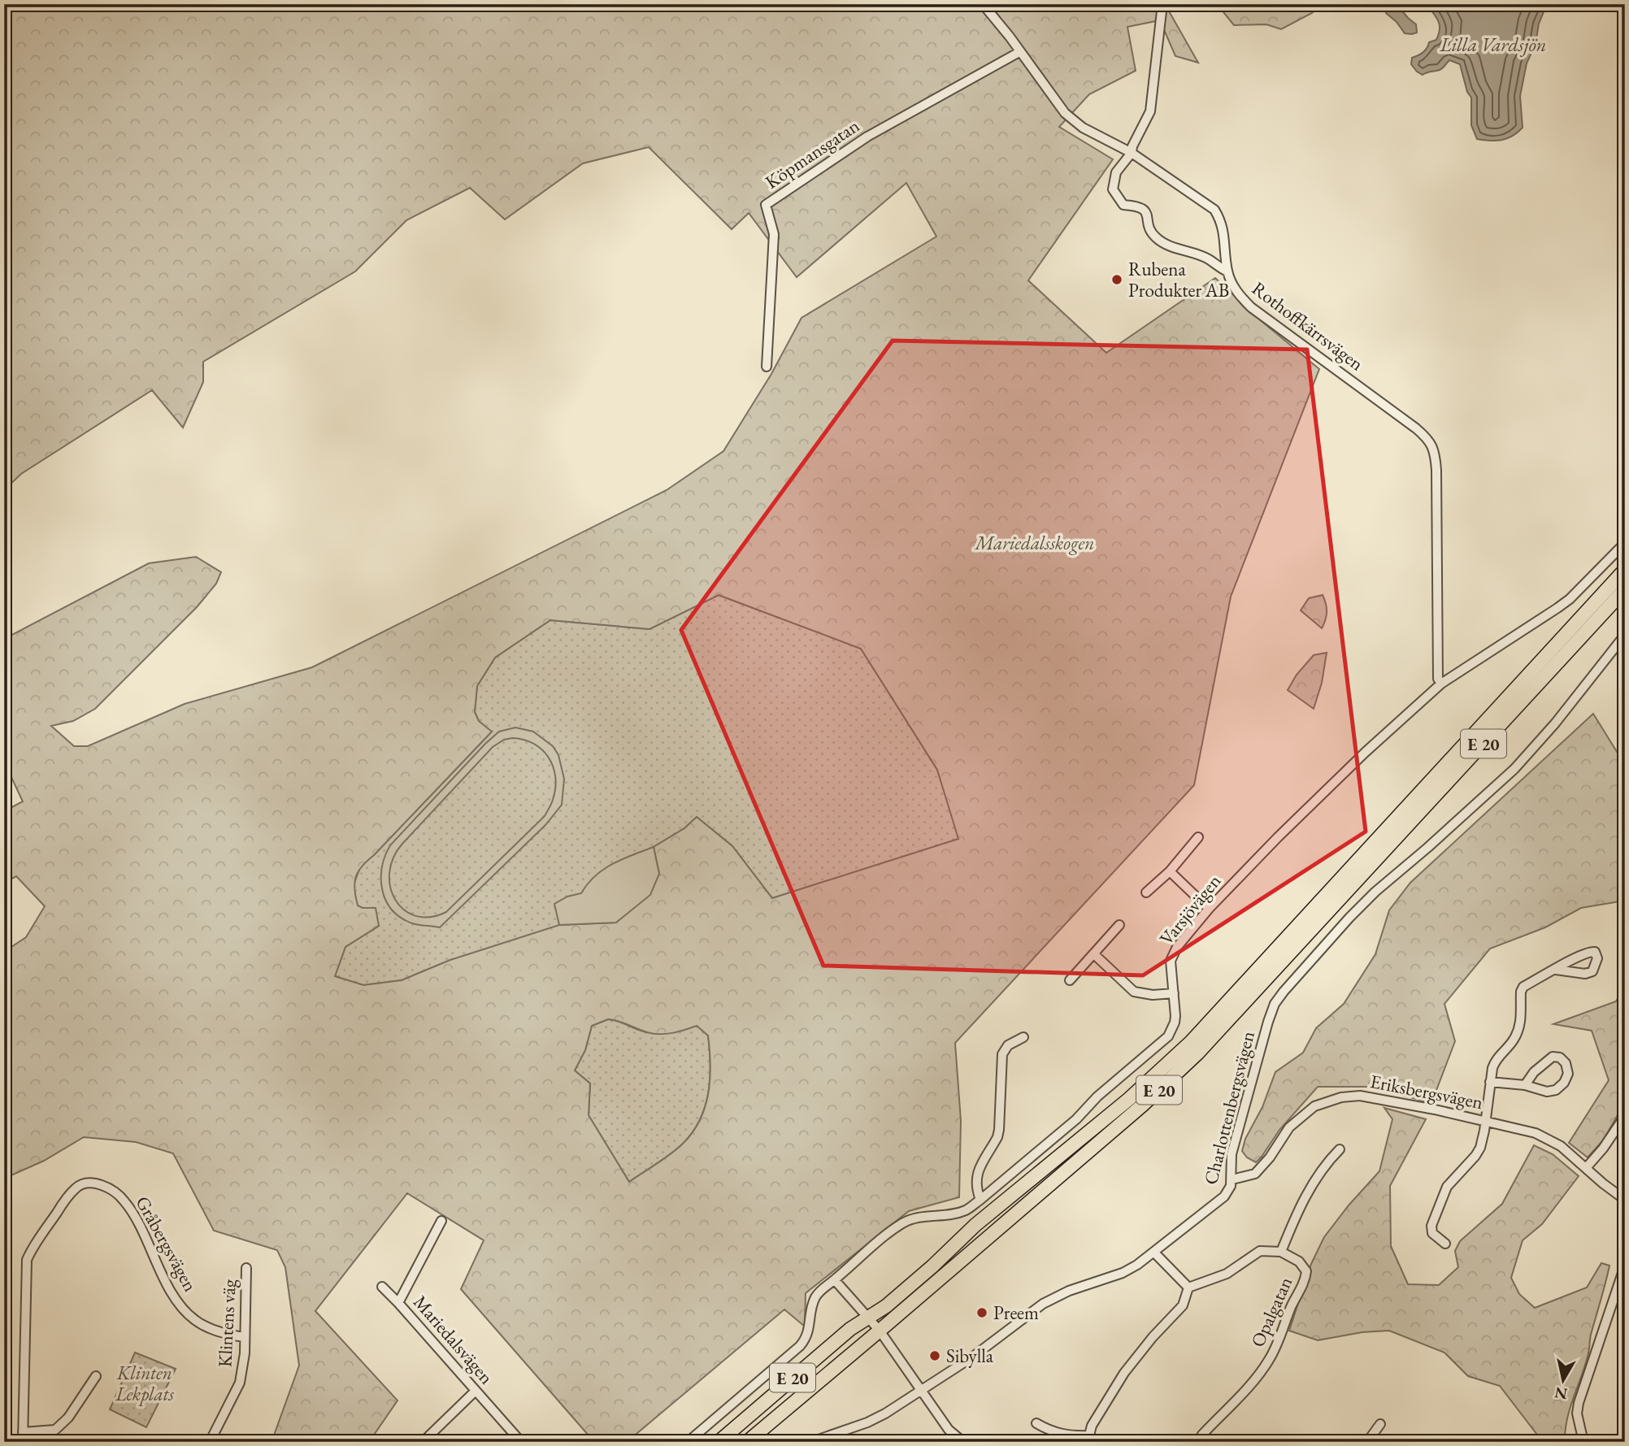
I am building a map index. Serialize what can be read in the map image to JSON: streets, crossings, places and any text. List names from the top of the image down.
{
  "streets": {
    "highway": ["E 20"],
    "street": [
      "Köpmansgatan",
      "Rothoffkärrsvägen",
      "Varsjövägen",
      "Eriksbergsvägen",
      "Charlottenbergsvägen",
      "Gråbergsvägen",
      "Opalgatan",
      "Klintens väg",
      "Mariedalsvägen"
    ]
  },
  "crossings": [
    ["Köpmansgatan", "Rothoffkärrsvägen"],
    ["Rothoffkärrsvägen", "Varsjövägen"],
    ["Eriksbergsvägen", "Charlottenbergsvägen"],
    ["Gråbergsvägen", "Klintens väg"]
  ],
  "water": ["Lilla Vardsjön"],
  "parks": ["Mariedalsskogen", "Klinten Lekplats"],
  "places": ["Rubena Produkter AB", "Preem", "Sibylla"],
  "north": "bottom"
}
